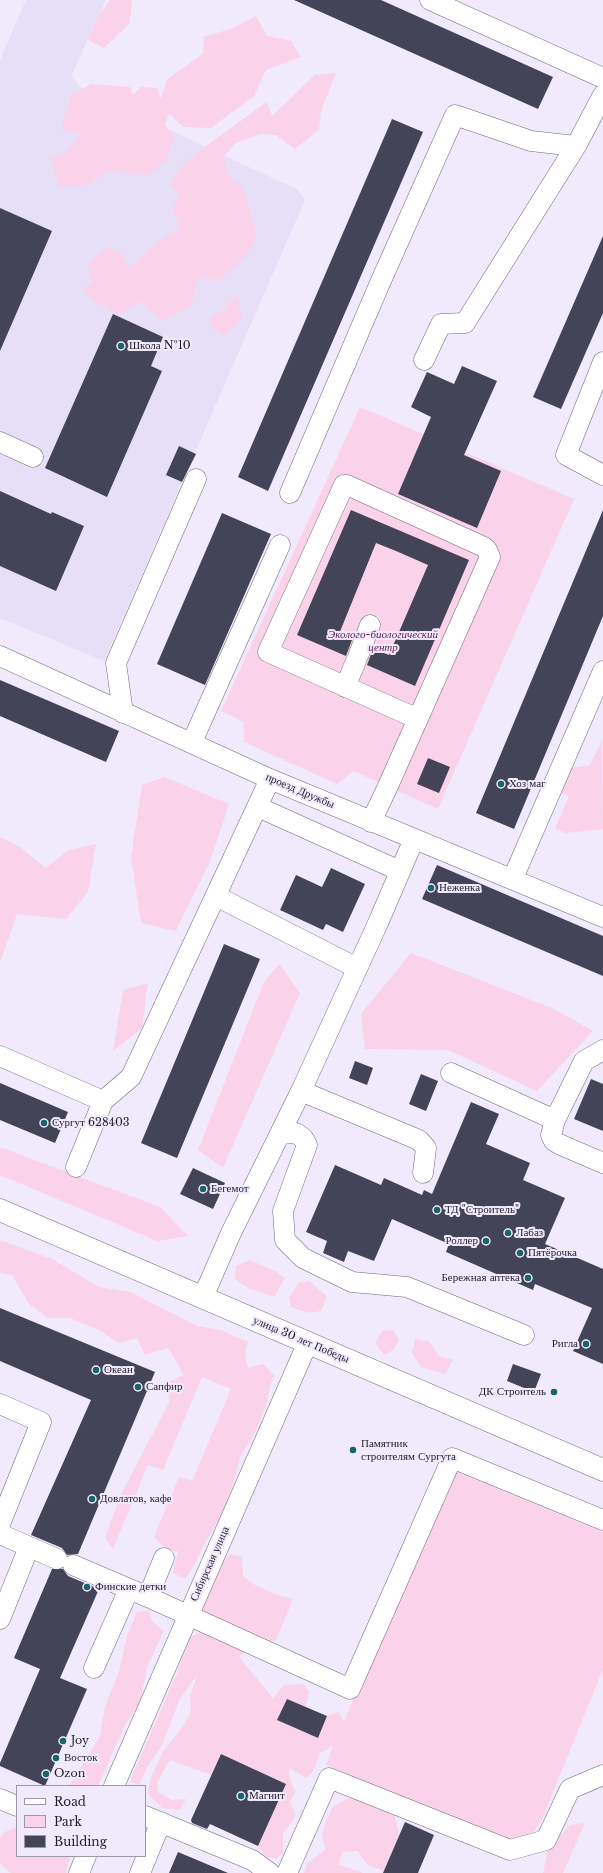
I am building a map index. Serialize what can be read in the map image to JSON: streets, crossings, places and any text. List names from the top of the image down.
{
  "streets": {
    "main road": ["улица 30 лет Победы"],
    "street": ["проезд Дружбы", "Сибирская улица"]
  },
  "crossings": [
    ["улица 30 лет Победы", "Сибирская улица"]
  ],
  "parks": ["Эколого-биологический центр"],
  "places": [
    "Школа №10",
    "Хоз маг",
    "Неженка",
    "Сургут 628403",
    "Бегемот",
    "ТД \"Строитель\"",
    "Лабаз",
    "Роллер",
    "Пятёрочка",
    "Бережная аптека",
    "Ригла",
    "Океан",
    "Сапфир",
    "ДК Строитель",
    "Памятник строителям Сургута",
    "Довлатов, кафе",
    "Финские детки",
    "Joy",
    "Восток",
    "Ozon",
    "Магнит"
  ],
  "legend": ["Road", "Park", "Building"]
}
